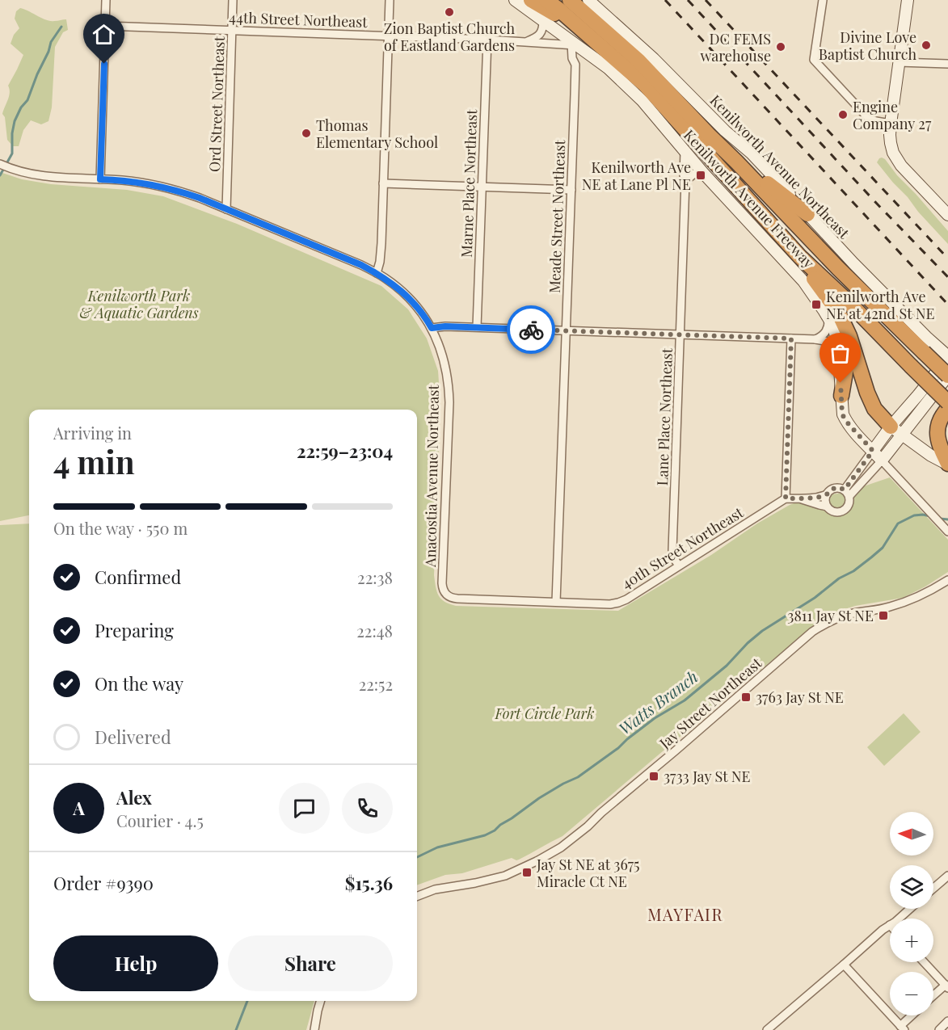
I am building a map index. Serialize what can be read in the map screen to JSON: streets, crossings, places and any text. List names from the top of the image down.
{
  "streets": {
    "highway": ["Kenilworth Avenue Freeway"],
    "main road": ["Kenilworth Avenue Northeast"],
    "street": [
      "44th Street Northeast",
      "Ord Street Northeast",
      "Marne Place Northeast",
      "Meade Street Northeast",
      "Lane Place Northeast",
      "Anacostia Avenue Northeast",
      "40th Street Northeast",
      "Jay Street Northeast"
    ]
  },
  "crossings": [
    ["44th Street Northeast", "Ord Street Northeast"],
    ["44th Street Northeast", "Marne Place Northeast"],
    ["44th Street Northeast", "Meade Street Northeast"],
    ["Ord Street Northeast", "Anacostia Avenue Northeast"],
    ["Meade Street Northeast", "40th Street Northeast"],
    ["Lane Place Northeast", "40th Street Northeast"],
    ["Anacostia Avenue Northeast", "40th Street Northeast"]
  ],
  "districts": ["MAYFAIR"],
  "water": ["Watts Branch"],
  "parks": ["Kenilworth Park & Aquatic Gardens", "Fort Circle Park"],
  "places": {
    "other": [
      "Zion Baptist Church of Eastland Gardens",
      "Divine Love Baptist Church",
      "DC FEMS warehouse",
      "Engine Company 27",
      "Thomas Elementary School"
    ],
    "transit": [
      "Kenilworth Ave NE at Lane Pl NE",
      "Kenilworth Ave NE at 42nd St NE",
      "3811 Jay St NE",
      "3763 Jay St NE",
      "3733 Jay St NE",
      "Jay St NE at 3675 Miracle Ct NE"
    ]
  },
  "north": "left",
  "page": {
    "heading": ["4 min", "Arriving in", "22:59–23:04"],
    "panel": [
      "Alex",
      "Courier · 4.5",
      "Order #9390",
      "$15.36"
    ],
    "bar": "On the way · 550 m",
    "list": [
      ["Confirmed", "22:38"],
      ["Preparing", "22:48"],
      ["On the way", "22:52"],
      "Delivered"
    ],
    "round": "A",
    "map_buttons": ["+", "−"],
    "buttons": ["Help", "Share"]
  }
}
